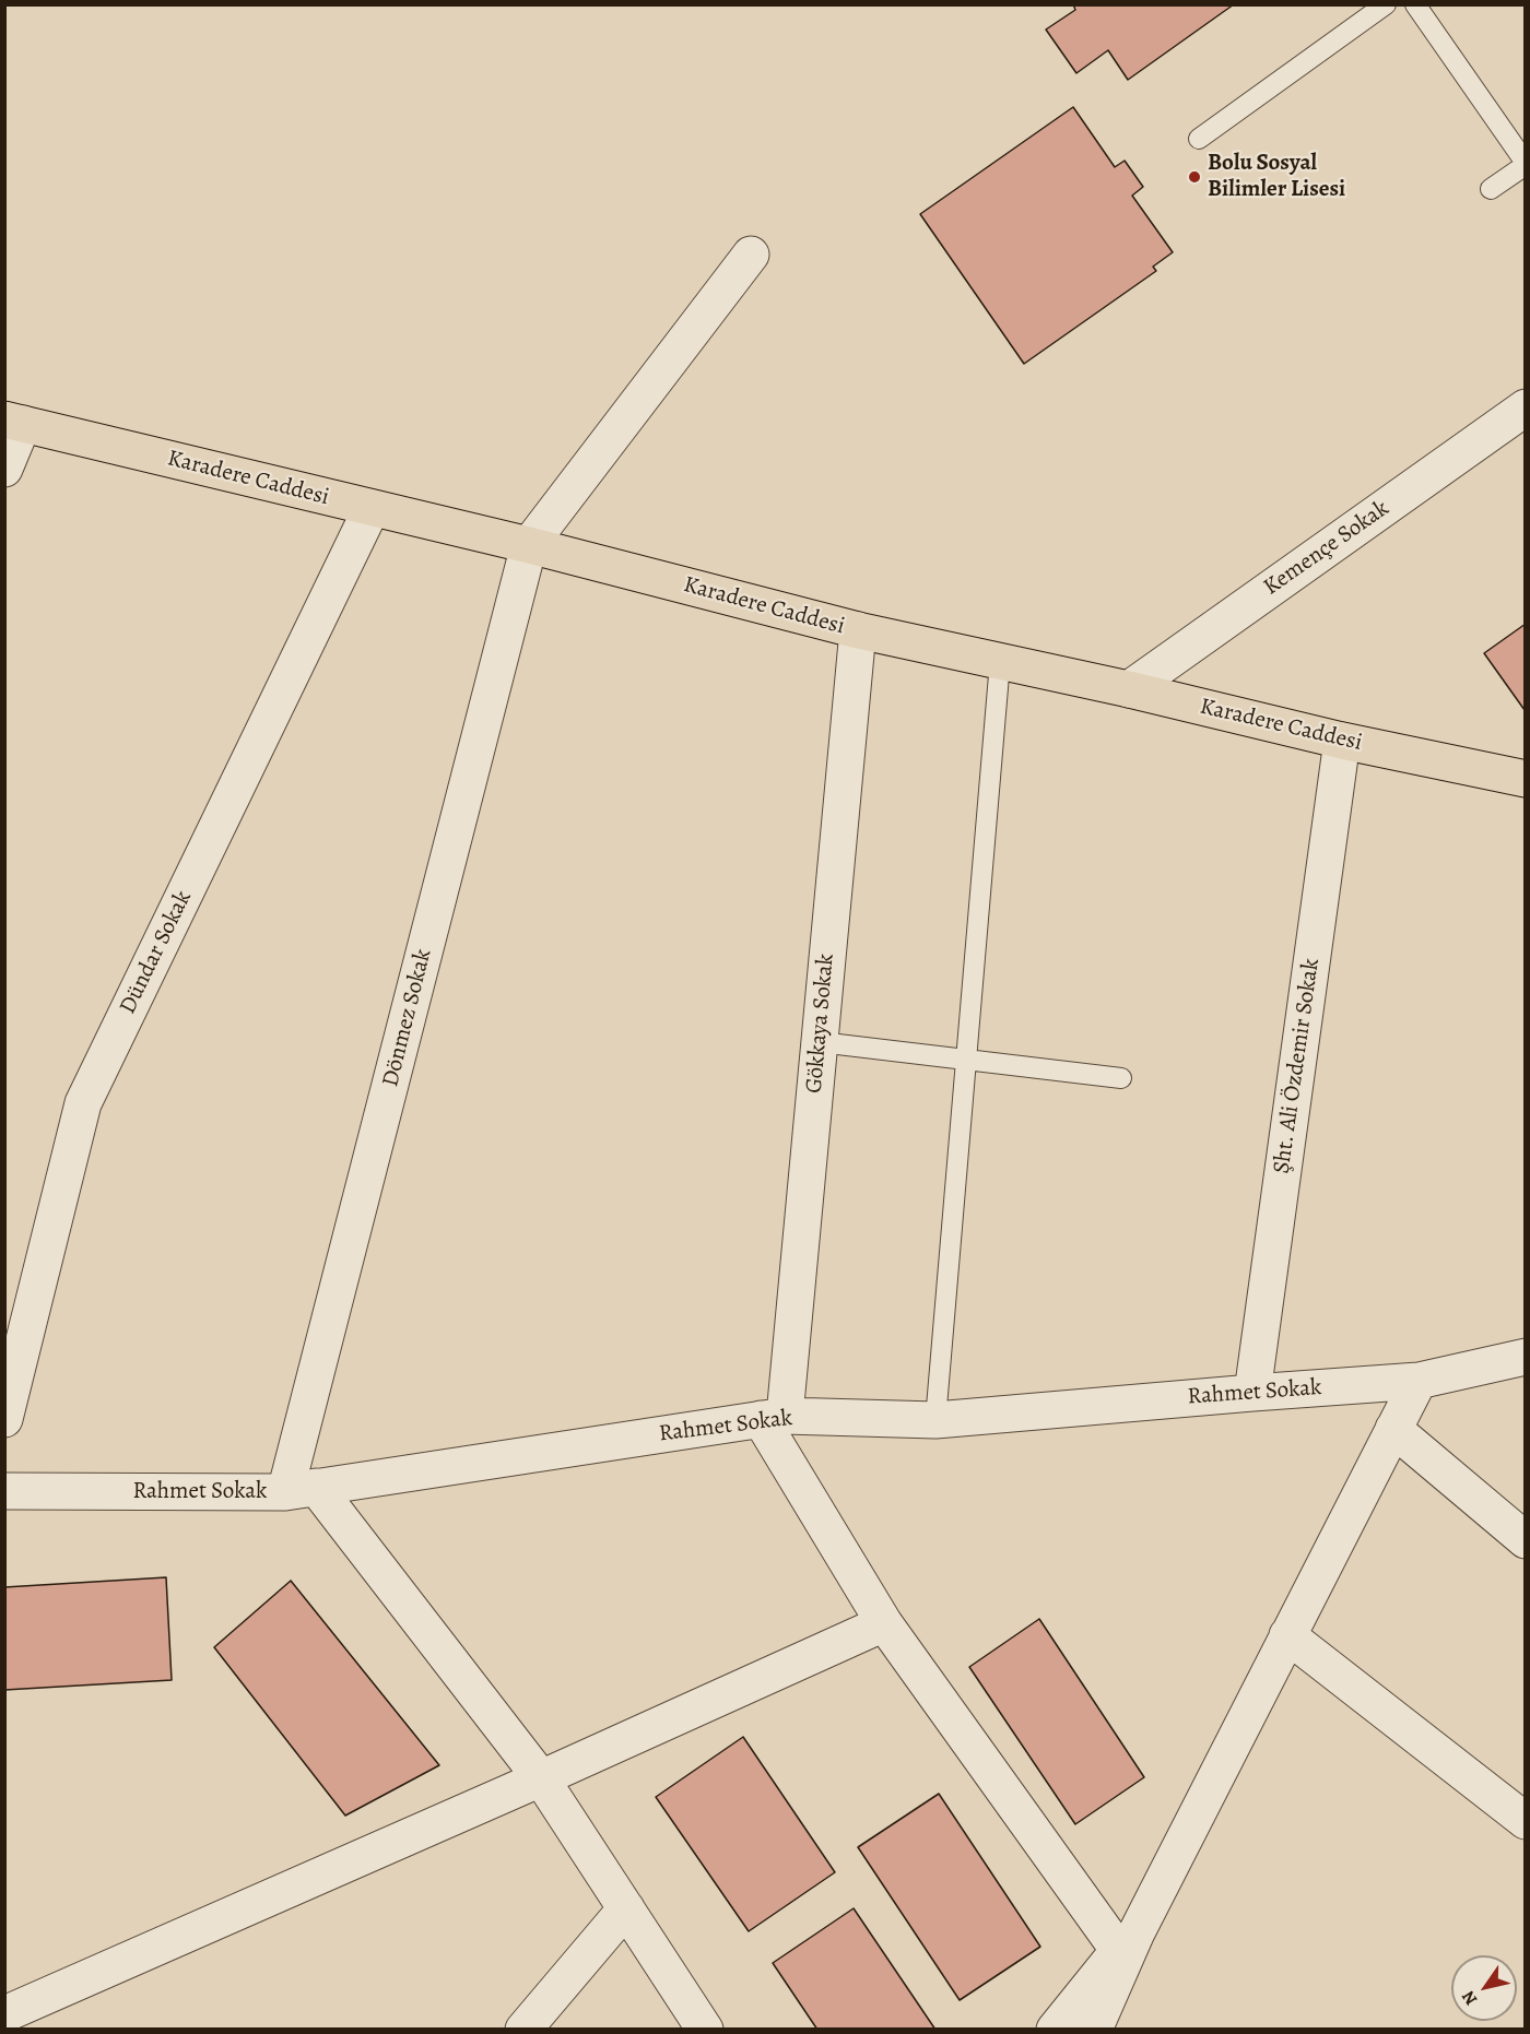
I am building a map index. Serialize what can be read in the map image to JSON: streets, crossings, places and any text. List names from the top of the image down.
{
  "streets": {
    "main road": ["Karadere Caddesi"],
    "street": [
      "Kemençe Sokak",
      "Dündar Sokak",
      "Dönmez Sokak",
      "Gökkaya Sokak",
      "Şht. Ali Özdemir Sokak",
      "Rahmet Sokak"
    ]
  },
  "crossings": [
    ["Karadere Caddesi", "Kemençe Sokak"],
    ["Karadere Caddesi", "Dündar Sokak"],
    ["Karadere Caddesi", "Dönmez Sokak"],
    ["Karadere Caddesi", "Gökkaya Sokak"],
    ["Karadere Caddesi", "Şht. Ali Özdemir Sokak"],
    ["Dönmez Sokak", "Rahmet Sokak"],
    ["Gökkaya Sokak", "Rahmet Sokak"],
    ["Şht. Ali Özdemir Sokak", "Rahmet Sokak"]
  ],
  "places": ["Bolu Sosyal Bilimler Lisesi"],
  "north": "bottom left"
}
